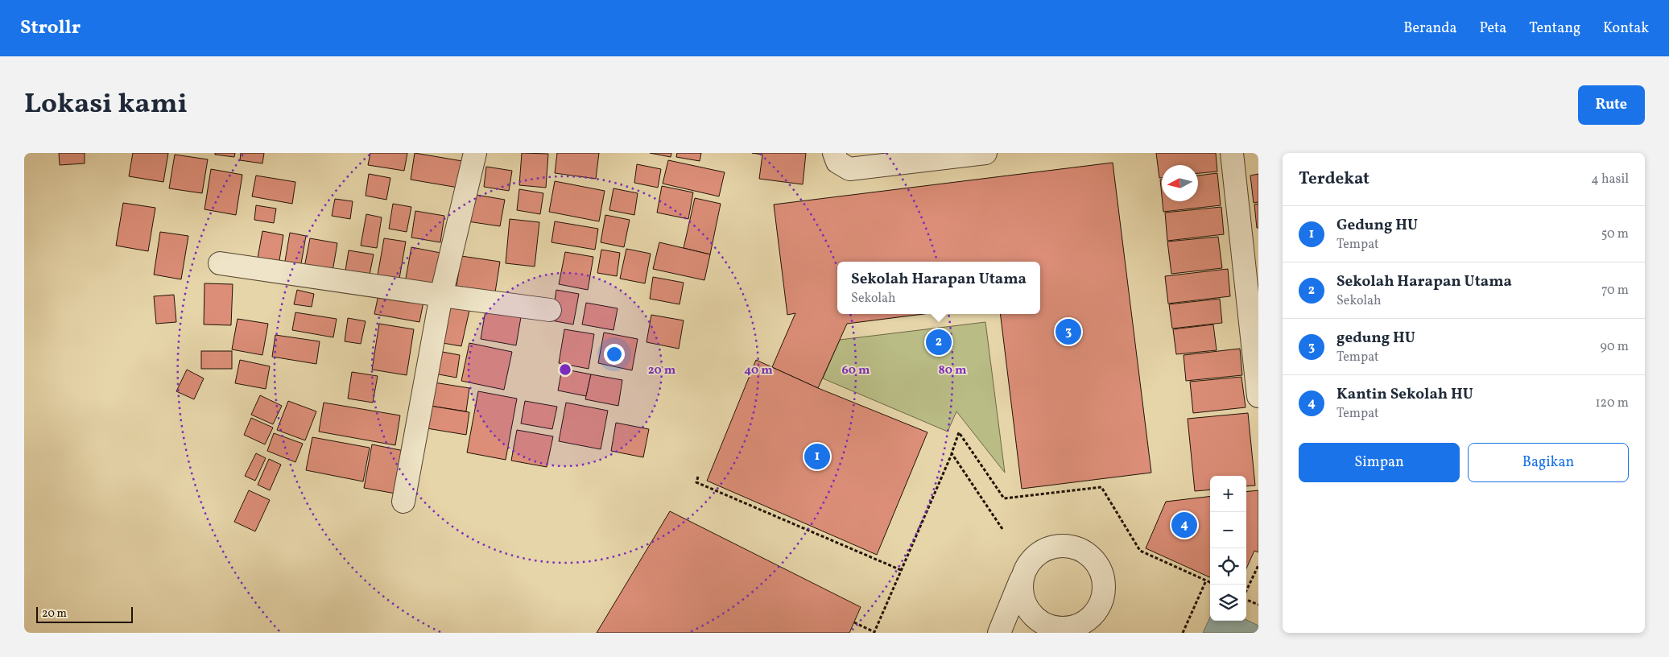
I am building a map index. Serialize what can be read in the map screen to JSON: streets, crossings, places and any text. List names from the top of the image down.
{
  "scale_bar": "20 m",
  "north": "left",
  "page": {
    "header": "Strollr",
    "nav": [
      "Beranda",
      "Peta",
      "Tentang",
      "Kontak"
    ],
    "title": "Lokasi kami",
    "buttons": [
      "Rute",
      ["Simpan", "Bagikan"]
    ],
    "heading": ["Terdekat", "4 hasil"],
    "list": [
      {
        "mark": "1",
        "name": "Gedung HU",
        "note": "Tempat",
        "value": "50 m"
      },
      {
        "mark": "2",
        "name": "Sekolah Harapan Utama",
        "note": "Sekolah",
        "value": "70 m"
      },
      {
        "mark": "3",
        "name": "gedung HU",
        "note": "Tempat",
        "value": "90 m"
      },
      {
        "mark": "4",
        "name": "Kantin Sekolah HU",
        "note": "Tempat",
        "value": "120 m"
      }
    ],
    "popup": ["Sekolah Harapan Utama", "Sekolah"],
    "pins": [
      "3",
      "2",
      "1",
      "4"
    ],
    "map_buttons": ["+", "−"],
    "scale": "20 m"
  },
  "rings": [
    "20 m",
    "40 m",
    "60 m",
    "80 m"
  ]
}
